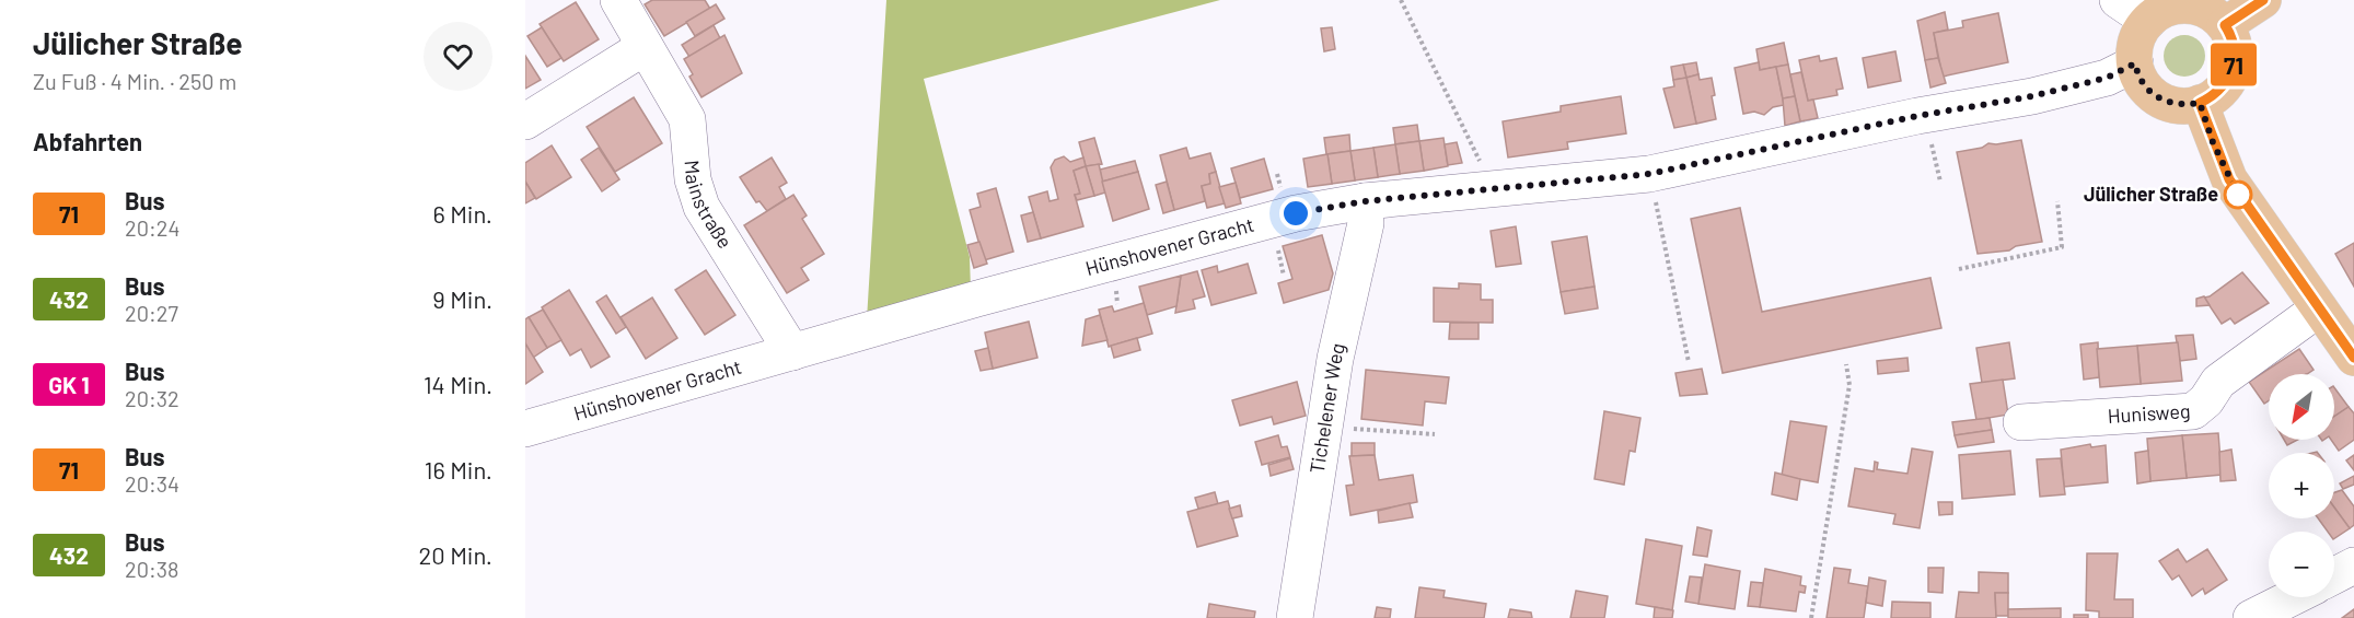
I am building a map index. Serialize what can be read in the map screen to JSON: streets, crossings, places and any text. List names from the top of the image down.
{
  "streets": {
    "street": [
      "Mainstraße",
      "Hünshovener Gracht",
      "Tichelener Weg",
      "Hunisweg"
    ]
  },
  "crossings": [
    ["Mainstraße", "Hünshovener Gracht"],
    ["Hünshovener Gracht", "Tichelener Weg"]
  ],
  "places": ["Jülicher Straße"],
  "lines": ["bus line 71"],
  "north": "bottom left",
  "page": {
    "heading": [
      ["Jülicher Straße", "Zu Fuß · 4 Min. · 250 m"],
      "Abfahrten"
    ],
    "on_map": "71",
    "list": [
      {
        "mark": "71",
        "name": "Bus",
        "note": "20:24",
        "value": "6 Min."
      },
      {
        "mark": "432",
        "name": "Bus",
        "note": "20:27",
        "value": "9 Min."
      },
      {
        "mark": "GK 1",
        "name": "Bus",
        "note": "20:32",
        "value": "14 Min."
      },
      {
        "mark": "71",
        "name": "Bus",
        "note": "20:34",
        "value": "16 Min."
      },
      {
        "mark": "432",
        "name": "Bus",
        "note": "20:38",
        "value": "20 Min."
      }
    ],
    "map_buttons": ["+", "−"]
  }
}
